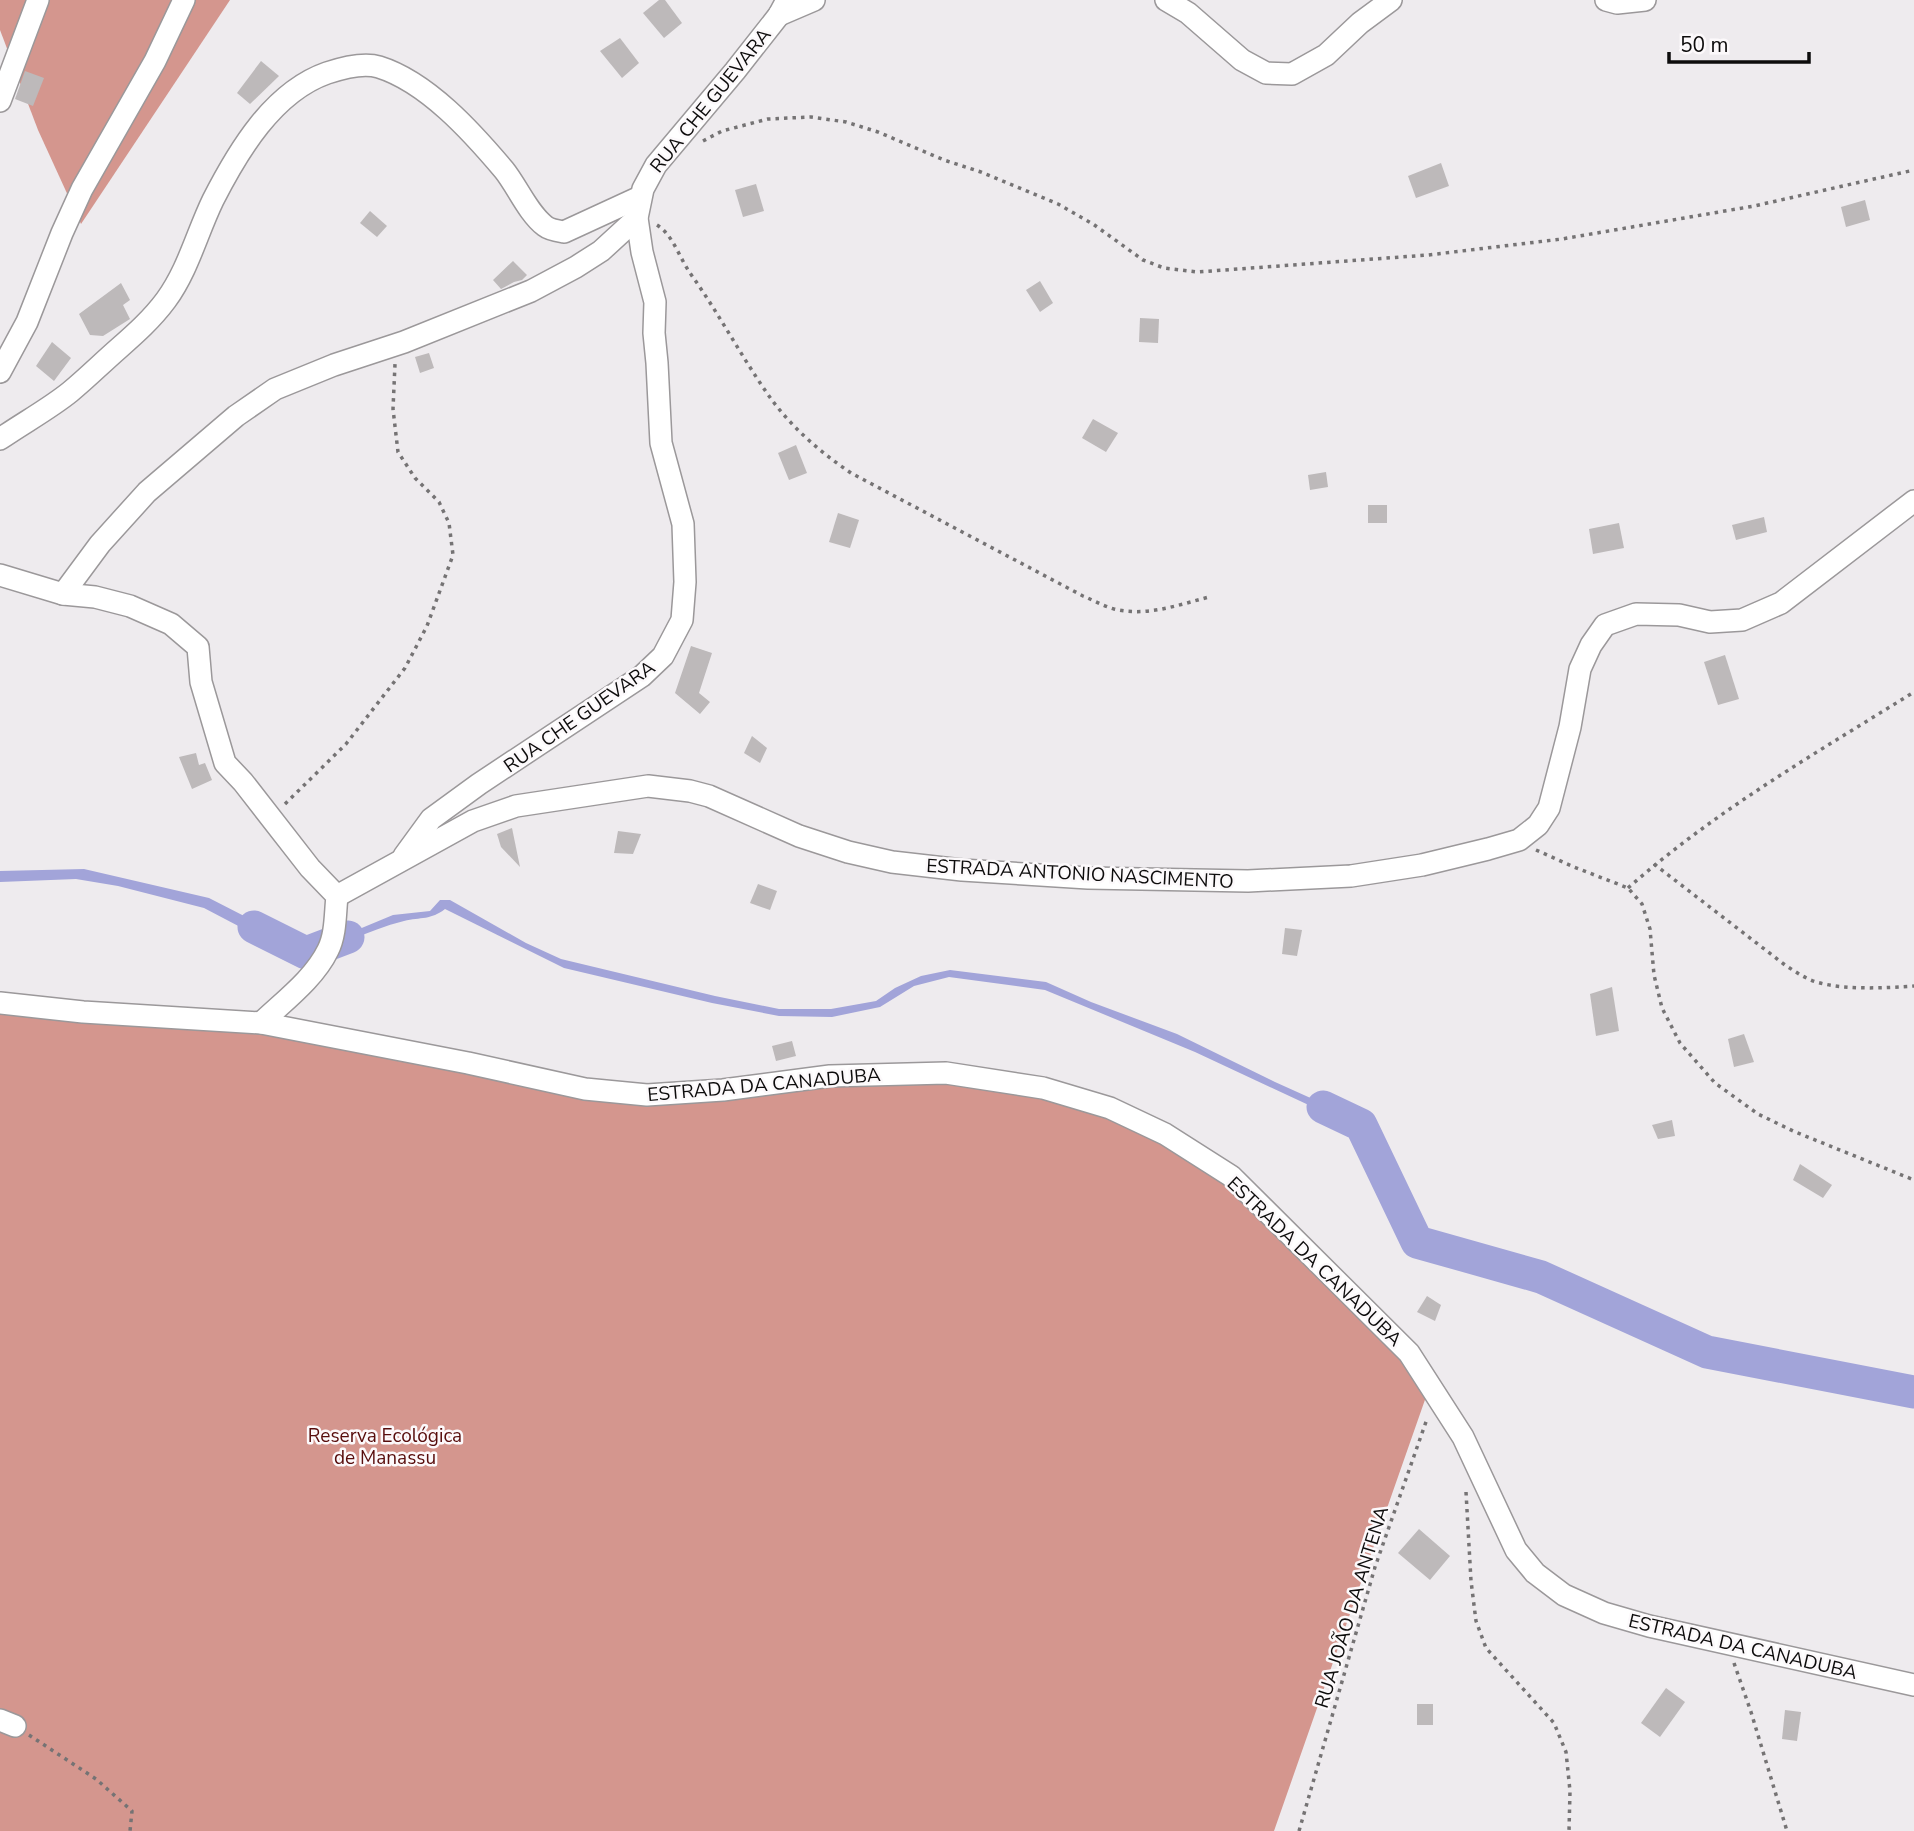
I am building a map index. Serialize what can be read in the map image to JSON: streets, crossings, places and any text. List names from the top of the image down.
{
  "streets": {
    "street": ["RUA CHE GUEVARA", "ESTRADA ANTONIO NASCIMENTO", "ESTRADA DA CANADUBA"],
    "path": ["RUA JOÃO DA ANTENA"]
  },
  "crossings": [
    ["RUA CHE GUEVARA", "ESTRADA ANTONIO NASCIMENTO"],
    ["ESTRADA DA CANADUBA", "RUA JOÃO DA ANTENA"]
  ],
  "parks": ["Reserva Ecológica de Manassu"],
  "scale_bar": "50 m"
}
